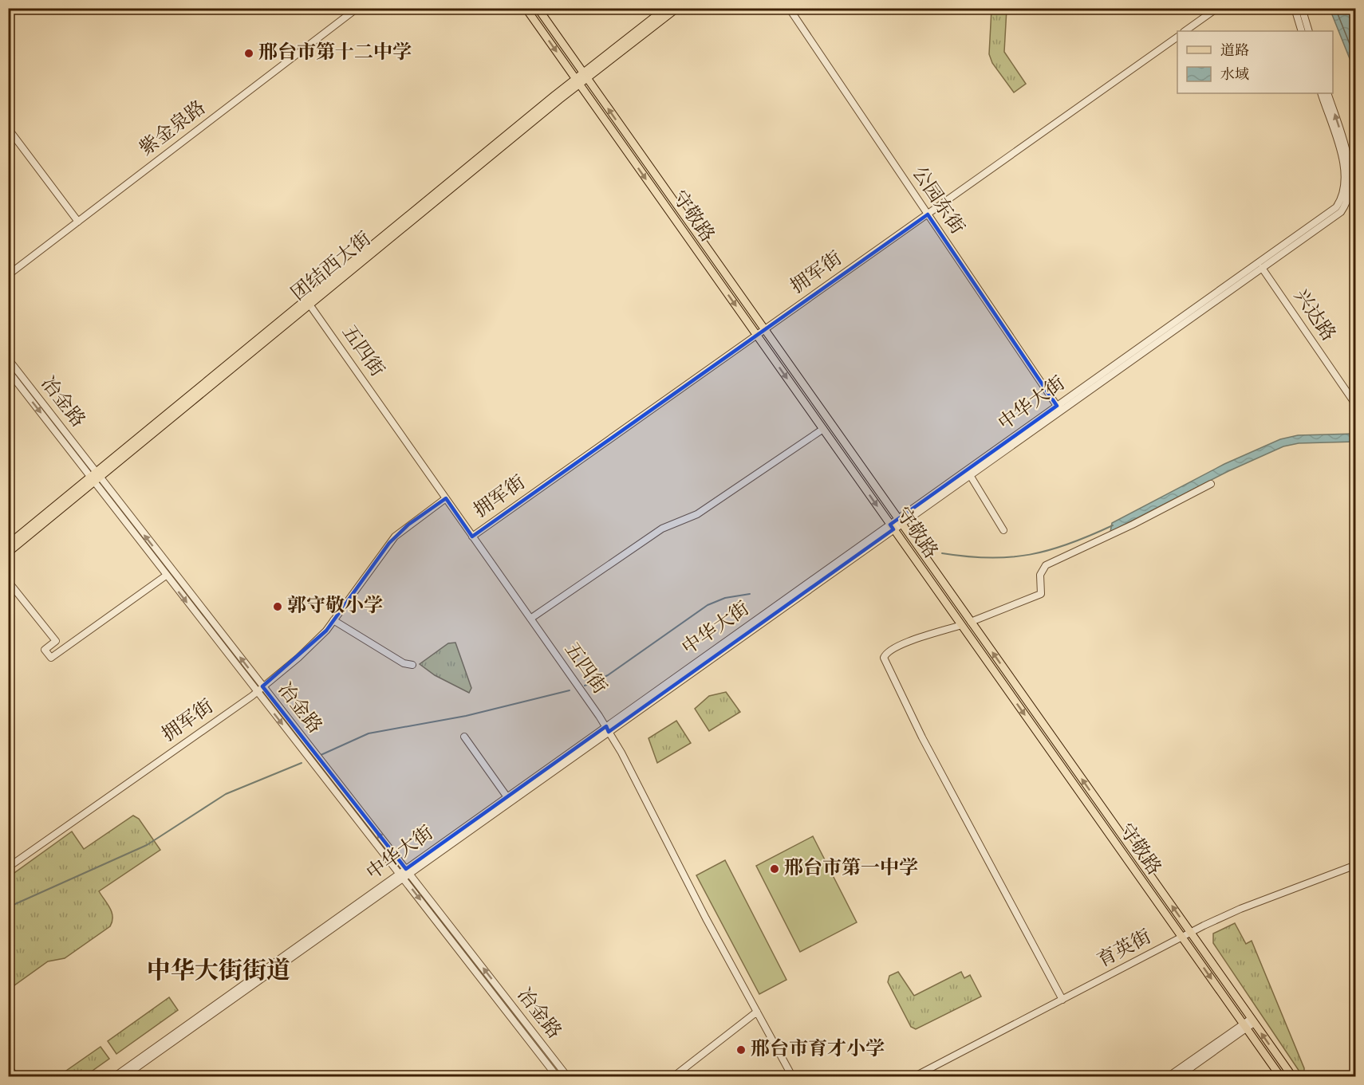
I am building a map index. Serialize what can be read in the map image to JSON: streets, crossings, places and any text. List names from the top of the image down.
{
  "streets": {
    "main road": ["守敬路", "团结西大街"],
    "street": [
      "紫金泉路",
      "公园东街",
      "拥军街",
      "兴达路",
      "五四街",
      "冶金路",
      "中华大街",
      "育英街"
    ]
  },
  "crossings": [
    ["公园东街", "拥军街"],
    ["公园东街", "中华大街"],
    ["守敬路", "团结西大街"],
    ["守敬路", "拥军街"],
    ["守敬路", "中华大街"],
    ["守敬路", "育英街"],
    ["团结西大街", "五四街"],
    ["团结西大街", "冶金路"],
    ["拥军街", "五四街"],
    ["拥军街", "冶金路"],
    ["兴达路", "中华大街"],
    ["五四街", "中华大街"],
    ["冶金路", "中华大街"]
  ],
  "districts": ["中华大街街道"],
  "places": [
    "邢台市第十二中学",
    "郭守敬小学",
    "邢台市第一中学",
    "邢台市育才小学"
  ],
  "legend": ["道路", "水域"]
}
